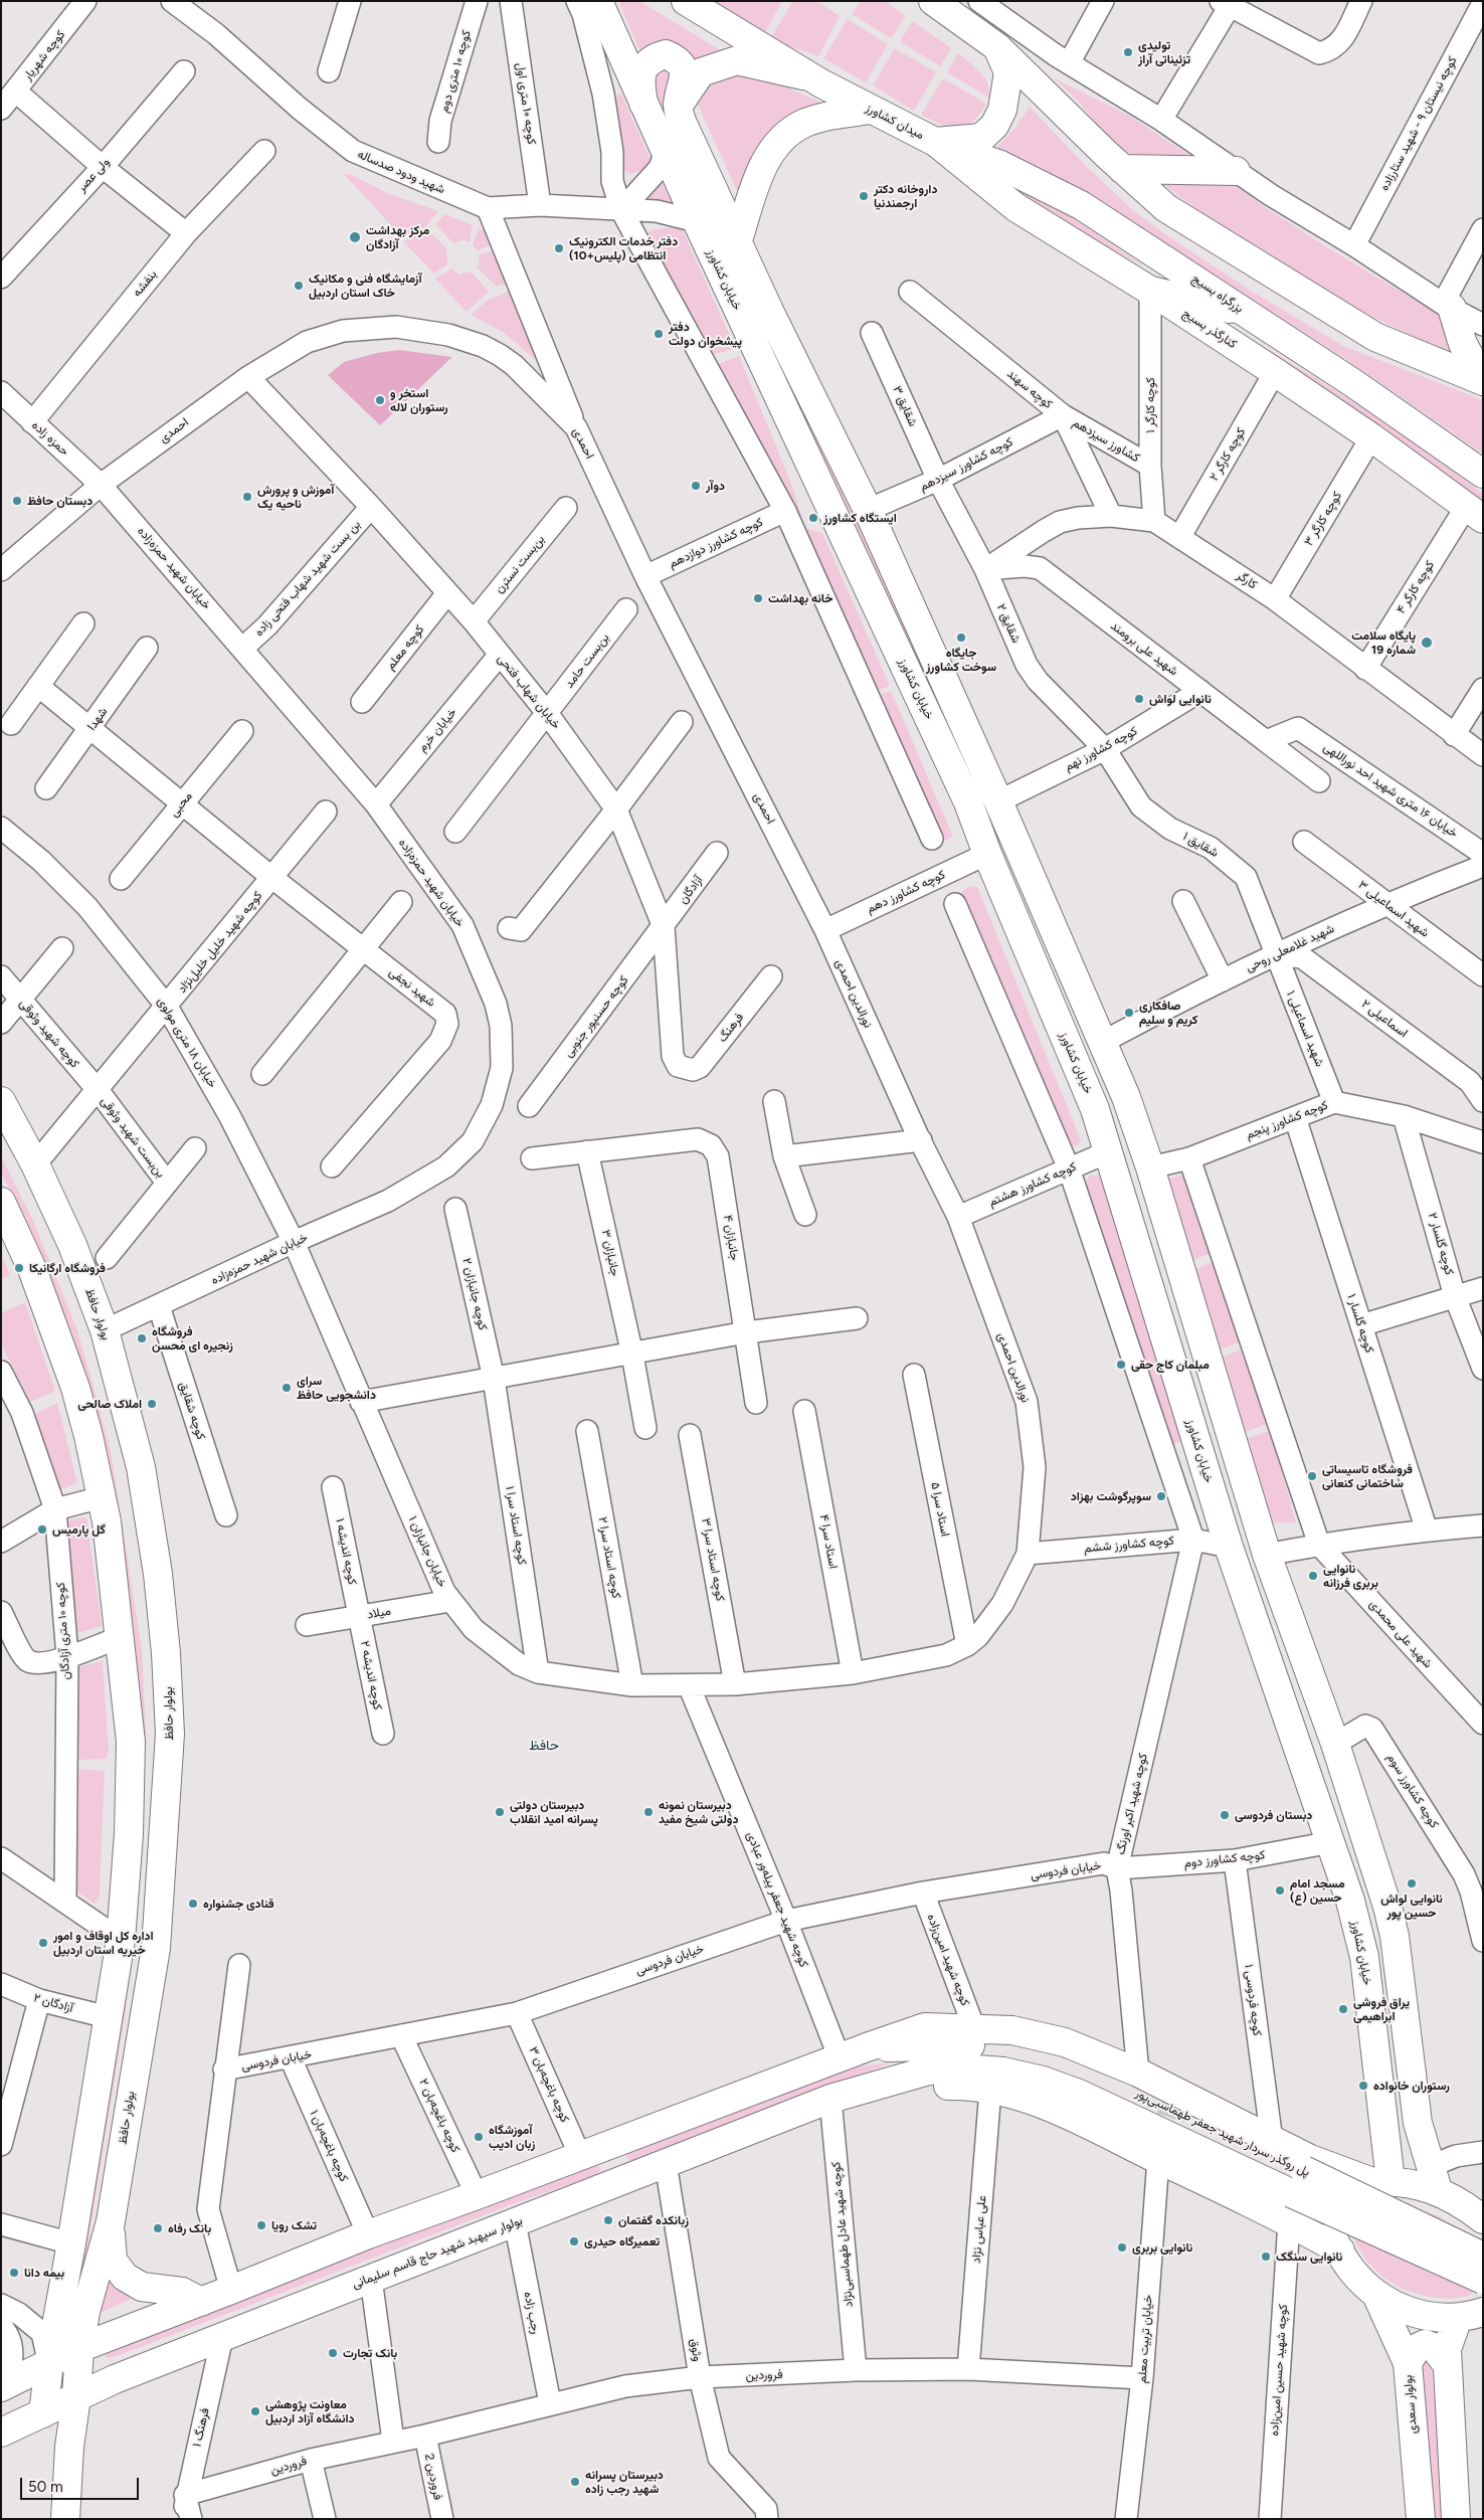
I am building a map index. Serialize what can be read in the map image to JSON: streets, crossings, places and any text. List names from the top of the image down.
{
  "streets": {
    "main road": [
      "میدان کشاورز",
      "خیابان کشاورز",
      "بزرگراه بسیج",
      "کنارگذر بسیج",
      "بولوار حافظ",
      "پل روگذر سردار شهید جعفر طهماسبی‌پور",
      "بولوار سپهبد شهید حاج قاسم سلیمانی",
      "بولوار سعدی"
    ],
    "street": [
      "کوچه شهریار",
      "کوچه ۱۰ متری دوم",
      "کوچه ۱۰ متری اول",
      "کوچه نیستان ۹ - شهید ستارزاده",
      "شهید ودود صدساله",
      "ولی عصر",
      "بنفشه",
      "کوچه سهند",
      "کوچه کارگر ۱",
      "شقایق ۳",
      "احمدی",
      "حمزه زاده",
      "کشاورز سیزدهم",
      "کوچه کارگر ۲",
      "کوچه کشاورز سیزدهم",
      "کوچه کارگر ۳",
      "کوچه کشاورز دوازدهم",
      "بن‌بست نسترن",
      "خیابان شهید حمزه‌زاده",
      "بن بست شهید شهاب فتحی زاده",
      "کارگر",
      "کوچه کارگر ۴",
      "شقایق ۲",
      "کوچه معلم",
      "شهید علی برومند",
      "بن‌بست حامد",
      "خیابان شهاب فتحی",
      "شهدا",
      "خیابان خرم",
      "کوچه کشاورز نهم",
      "خیابان ۱۶ متری شهید احد نوراللهی",
      "محبی",
      "شقایق ۱",
      "آزادگان",
      "کوچه کشاورز دهم",
      "شهید اسماعیلی ۳",
      "کوچه شهید خلیل خلیل‌نژاد",
      "شهید غلامعلی روحی",
      "شهید نجفی",
      "نورالدین احمدی",
      "کوچه حسنپور جنوبی",
      "اسماعیلی ۲",
      "فرهنگ",
      "شهید اسماعیلی ۱",
      "کوچه شهید وثوقی",
      "خیابان ۱۸ متری مولوی",
      "کوچه کشاورز پنجم",
      "بن‌بست شهید وثوقی",
      "کوچه کشاورز هشتم",
      "جانبازان ۴",
      "کوچه گلسار ۲",
      "جانبازان ۳",
      "کوچه جانبازان ۲",
      "کوچه گلسار ۱",
      "کوچه شقایق",
      "استاد سرا ۵",
      "کوچه استاد سرا ۱",
      "استاد سرا ۴",
      "کوچه کشاورز ششم",
      "کوچه اندیشه ۱",
      "خیابان جانبازان ۱",
      "کوچه استاد سرا ۲",
      "کوچه استاد سرا ۳",
      "میلاد",
      "کوچه ۱۰ متری آزادگان",
      "شهید علی محمدی",
      "کوچه اندیشه ۲",
      "کوچه کشاورز سوم",
      "کوچه شهید اکبر اورنگ",
      "کوچه کشاورز دوم",
      "خیابان فردوسی",
      "کوچه شهید جعفر پیله‌ور عبادی",
      "کوچه شهید امین‌زاده",
      "کوچه فردوسی ۱",
      "آزادگان ۲",
      "کوچه باغچه‌بان ۳",
      "کوچه باغچه‌بان ٢",
      "کوچه باغچه‌بان ١",
      "علی عباس نژاد",
      "کوچه شهید عادل طهماسبی‌نژاد",
      "رجب زاده",
      "خیابان تربیت معلم",
      "وثوق",
      "کوچه شهید حسین امین‌زاده",
      "فروردین",
      "فرهنگ ۱",
      "فروردین 2"
    ]
  },
  "crossings": [
    ["کوچه ۱۰ متری اول", "شهید ودود صدساله"],
    ["میدان کشاورز", "بزرگراه بسیج"],
    ["میدان کشاورز", "کنارگذر بسیج"],
    ["شهید ودود صدساله", "خیابان کشاورز"],
    ["خیابان کشاورز", "کوچه کشاورز دهم"],
    ["خیابان کشاورز", "کوچه کشاورز هشتم"],
    ["خیابان کشاورز", "کوچه کشاورز ششم"],
    ["خیابان کشاورز", "کوچه کشاورز دوم"],
    ["بنفشه", "حمزه زاده"],
    ["بزرگراه بسیج", "کنارگذر بسیج"],
    ["کنارگذر بسیج", "کوچه کارگر ۱"],
    ["کنارگذر بسیج", "کوچه کارگر ۲"],
    ["کنارگذر بسیج", "کوچه کارگر ۳"],
    ["کنارگذر بسیج", "کوچه کارگر ۴"],
    ["کوچه سهند", "کشاورز سیزدهم"],
    ["کوچه سهند", "کوچه کشاورز سیزدهم"],
    ["کوچه سهند", "کارگر"],
    ["کوچه کارگر ۱", "کشاورز سیزدهم"],
    ["کوچه کارگر ۱", "کارگر"],
    ["شقایق ۳", "کوچه کشاورز سیزدهم"],
    ["شقایق ۳", "شقایق ۲"],
    ["احمدی", "حمزه زاده"],
    ["احمدی", "کوچه کشاورز دوازدهم"],
    ["احمدی", "خیابان شهید حمزه‌زاده"],
    ["احمدی", "خیابان شهاب فتحی"],
    ["احمدی", "کوچه کشاورز دهم"],
    ["احمدی", "نورالدین احمدی"],
    ["حمزه زاده", "خیابان شهید حمزه‌زاده"],
    ["کشاورز سیزدهم", "کوچه کشاورز سیزدهم"],
    ["کوچه کارگر ۲", "کارگر"],
    ["کوچه کشاورز سیزدهم", "شقایق ۲"],
    ["کوچه کارگر ۳", "کارگر"],
    ["بن‌بست نسترن", "خیابان شهاب فتحی"],
    ["خیابان شهید حمزه‌زاده", "بن بست شهید شهاب فتحی زاده"],
    ["خیابان شهید حمزه‌زاده", "خیابان خرم"],
    ["خیابان شهید حمزه‌زاده", "خیابان ۱۸ متری مولوی"],
    ["خیابان شهید حمزه‌زاده", "بولوار حافظ"],
    ["خیابان شهید حمزه‌زاده", "کوچه شقایق"],
    ["خیابان شهید حمزه‌زاده", "خیابان جانبازان ۱"],
    ["بن بست شهید شهاب فتحی زاده", "خیابان شهاب فتحی"],
    ["کارگر", "کوچه کارگر ۴"],
    ["کارگر", "شقایق ۲"],
    ["کارگر", "شهید علی برومند"],
    ["شقایق ۲", "شهید علی برومند"],
    ["شقایق ۲", "کوچه کشاورز نهم"],
    ["شقایق ۲", "شقایق ۱"],
    ["کوچه معلم", "خیابان شهاب فتحی"],
    ["شهید علی برومند", "کوچه کشاورز نهم"],
    ["شهید علی برومند", "خیابان ۱۶ متری شهید احد نوراللهی"],
    ["بن‌بست حامد", "خیابان شهاب فتحی"],
    ["خیابان شهاب فتحی", "خیابان خرم"],
    ["خیابان شهاب فتحی", "آزادگان"],
    ["خیابان شهاب فتحی", "کوچه حسنپور جنوبی"],
    ["خیابان شهاب فتحی", "فرهنگ"],
    ["شهدا", "شهید نجفی"],
    ["کوچه کشاورز نهم", "شقایق ۱"],
    ["محبی", "شهید نجفی"],
    ["شقایق ۱", "شهید غلامعلی روحی"],
    ["شقایق ۱", "اسماعیلی ۲"],
    ["شقایق ۱", "شهید اسماعیلی ۱"],
    ["آزادگان", "کوچه حسنپور جنوبی"],
    ["کوچه کشاورز دهم", "نورالدین احمدی"],
    ["شهید اسماعیلی ۳", "شهید غلامعلی روحی"],
    ["کوچه شهید خلیل خلیل‌نژاد", "شهید نجفی"],
    ["کوچه شهید خلیل خلیل‌نژاد", "کوچه شهید وثوقی"],
    ["کوچه شهید خلیل خلیل‌نژاد", "خیابان ۱۸ متری مولوی"],
    ["کوچه شهید خلیل خلیل‌نژاد", "بن‌بست شهید وثوقی"],
    ["کوچه شهید خلیل خلیل‌نژاد", "بولوار حافظ"],
    ["شهید غلامعلی روحی", "اسماعیلی ۲"],
    ["شهید غلامعلی روحی", "شهید اسماعیلی ۱"],
    ["نورالدین احمدی", "کوچه کشاورز هشتم"],
    ["نورالدین احمدی", "استاد سرا ۵"],
    ["نورالدین احمدی", "استاد سرا ۴"],
    ["نورالدین احمدی", "کوچه کشاورز ششم"],
    ["نورالدین احمدی", "خیابان جانبازان ۱"],
    ["نورالدین احمدی", "کوچه استاد سرا ۳"],
    ["اسماعیلی ۲", "شهید اسماعیلی ۱"],
    ["شهید اسماعیلی ۱", "کوچه کشاورز پنجم"],
    ["کوچه شهید وثوقی", "بن‌بست شهید وثوقی"],
    ["خیابان ۱۸ متری مولوی", "خیابان جانبازان ۱"],
    ["کوچه کشاورز پنجم", "کوچه گلسار ۲"],
    ["کوچه کشاورز پنجم", "کوچه گلسار ۱"],
    ["جانبازان ۴", "جانبازان ۳"],
    ["کوچه جانبازان ۲", "کوچه استاد سرا ۱"],
    ["بولوار حافظ", "بولوار سپهبد شهید حاج قاسم سلیمانی"],
    ["کوچه استاد سرا ۱", "خیابان جانبازان ۱"],
    ["کوچه کشاورز ششم", "کوچه شهید اکبر اورنگ"],
    ["کوچه اندیشه ۱", "میلاد"],
    ["کوچه اندیشه ۱", "کوچه اندیشه ۲"],
    ["خیابان جانبازان ۱", "کوچه استاد سرا ۲"],
    ["خیابان جانبازان ۱", "کوچه استاد سرا ۳"],
    ["خیابان جانبازان ۱", "میلاد"],
    ["خیابان جانبازان ۱", "کوچه شهید جعفر پیله‌ور عبادی"],
    ["میلاد", "کوچه اندیشه ۲"],
    ["کوچه شهید اکبر اورنگ", "کوچه کشاورز دوم"],
    ["کوچه شهید اکبر اورنگ", "خیابان فردوسی"],
    ["کوچه کشاورز دوم", "خیابان فردوسی"],
    ["کوچه کشاورز دوم", "کوچه فردوسی ۱"],
    ["خیابان فردوسی", "کوچه شهید جعفر پیله‌ور عبادی"],
    ["خیابان فردوسی", "کوچه شهید امین‌زاده"],
    ["خیابان فردوسی", "کوچه باغچه‌بان ۳"],
    ["خیابان فردوسی", "کوچه باغچه‌بان ٢"],
    ["خیابان فردوسی", "کوچه باغچه‌بان ١"],
    ["علی عباس نژاد", "فروردین"],
    ["کوچه شهید عادل طهماسبی‌نژاد", "بولوار سپهبد شهید حاج قاسم سلیمانی"],
    ["کوچه شهید عادل طهماسبی‌نژاد", "فروردین"],
    ["بولوار سپهبد شهید حاج قاسم سلیمانی", "رجب زاده"],
    ["بولوار سپهبد شهید حاج قاسم سلیمانی", "وثوق"],
    ["بولوار سپهبد شهید حاج قاسم سلیمانی", "فرهنگ ۱"],
    ["رجب زاده", "فروردین"],
    ["خیابان تربیت معلم", "فروردین"],
    ["وثوق", "فروردین"],
    ["فروردین", "فرهنگ ۱"],
    ["فروردین", "فروردین 2"]
  ],
  "districts": ["حافظ"],
  "places": [
    "تولیدی تزئیناتی آراز",
    "داروخانه دکتر ارجمندنیا",
    "مرکز بهداشت آزادگان",
    "دفتر خدمات الکترونیک انتظامی (پلیس+10)",
    "آزمایشگاه فنی و مکانیک خاک استان اردبیل",
    "دفتر پیشخوان دولت",
    "استخر و رستوران لاله",
    "دوآر",
    "آموزش و پرورش ناحیه یک",
    "دبستان حافظ",
    "ایستگاه کشاورز",
    "خانه بهداشت",
    "جایگاه سوخت کشاورز",
    "پایگاه سلامت شماره 19",
    "نانوایی لواش",
    "صافکاری کریم و سلیم",
    "فروشگاه ارگانیکا",
    "فروشگاه زنجیره ای محسن",
    "مبلمان کاج حقی",
    "سرای دانشجویی حافظ",
    "املاک صالحی",
    "فروشگاه تاسیساتی ساختمانی کنعانی",
    "سوپرگوشت بهزاد",
    "گل پارمیس",
    "نانوایی بربری فرزانه",
    "دبیرستان دولتی پسرانه امید انقلاب",
    "دبیرستان نمونه دولتی شیخ مفید",
    "دبستان فردوسی",
    "نانوایی لواش حسین پور",
    "مسجد امام حسین (ع)",
    "قنادی جشنواره",
    "اداره کل اوقاف و امور خیریه استان اردبیل",
    "یراق فروشی ابراهیمی",
    "رستوران خانواده",
    "آموزشگاه زبان ادیب",
    "زبانکده گفتمان",
    "تشک رویا",
    "بانک رفاه",
    "تعمیرگاه حیدری",
    "نانوایی بربری",
    "نانوایی سنگک",
    "بیمه دانا",
    "بانک تجارت",
    "معاونت پژوهشی دانشگاه آزاد اردبیل",
    "دبیرستان پسرانه شهید رجب زاده"
  ],
  "scale_bar": "50 m"
}
